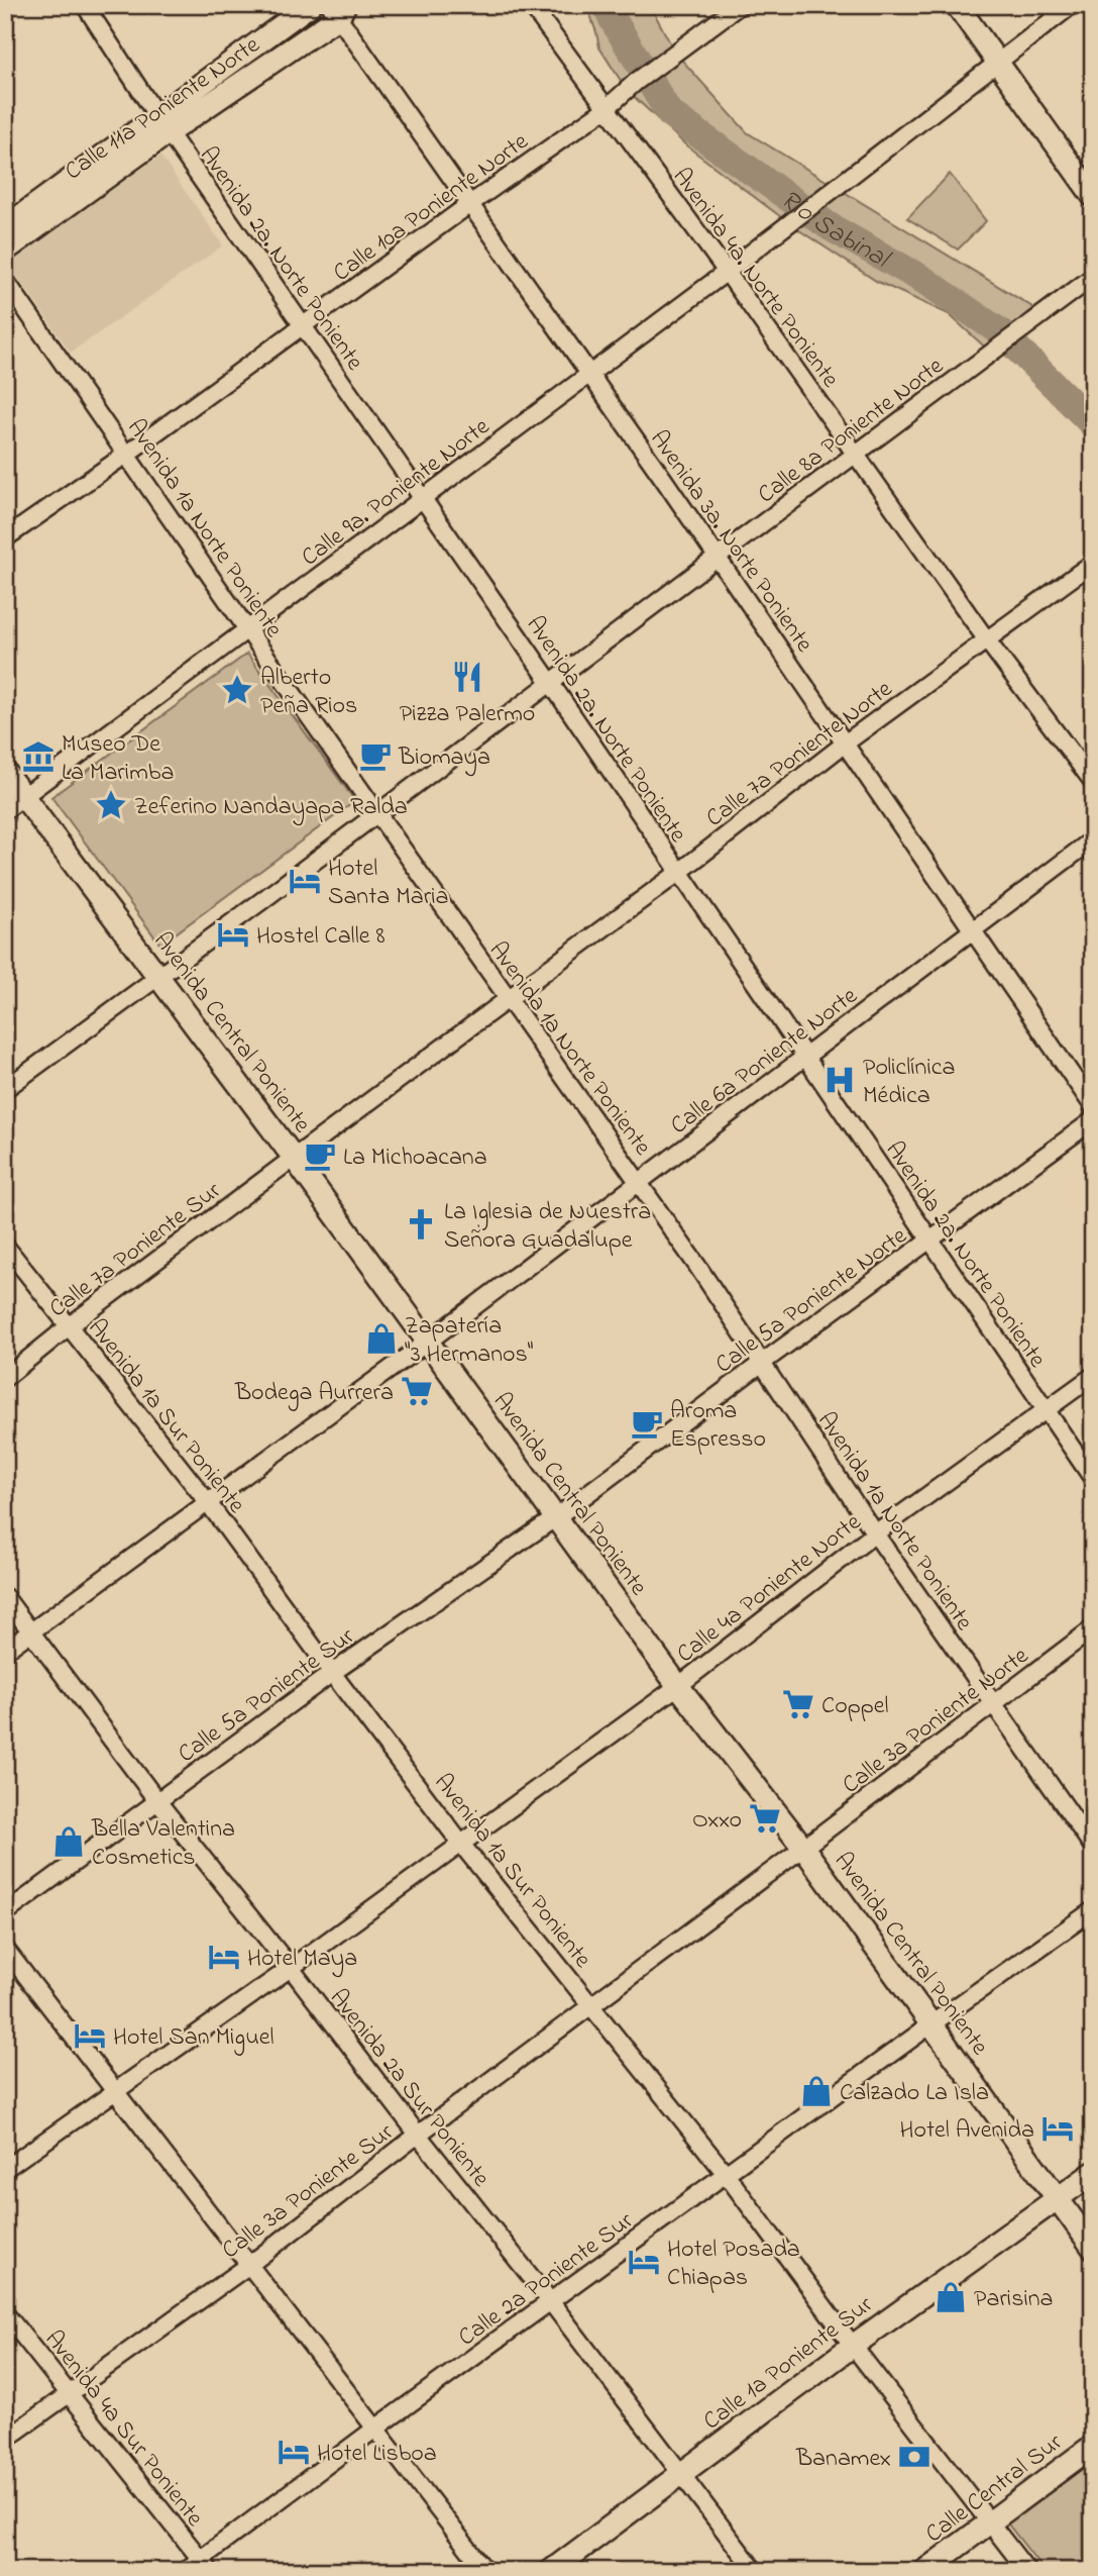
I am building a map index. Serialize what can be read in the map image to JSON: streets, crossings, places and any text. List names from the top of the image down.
{
  "streets": {
    "main road": [
      "Calle 11a Poniente Norte",
      "Avenida Central Poniente",
      "Calle 1a Poniente Sur",
      "Calle Central Sur"
    ],
    "street": [
      "Calle 10a Poniente Norte",
      "Avenida 2a. Norte Poniente",
      "Avenida 4a. Norte Poniente",
      "Calle 8a Poniente Norte",
      "Calle 9a. Poniente Norte",
      "Avenida 1a Norte Poniente",
      "Avenida 3a. Norte Poniente",
      "Calle 7a Poniente Norte",
      "Calle 6a Poniente Norte",
      "Calle 7a Poniente Sur",
      "Calle 5a Poniente Norte",
      "Avenida 1a Sur Poniente",
      "Calle 4a Poniente Norte",
      "Calle 5a Poniente Sur",
      "Calle 3a Poniente Norte",
      "Avenida 2a Sur Poniente",
      "Calle 3a Poniente Sur",
      "Calle 2a Poniente Sur",
      "Avenida 4a Sur Poniente"
    ]
  },
  "crossings": [
    ["Calle 11a Poniente Norte", "Avenida 2a. Norte Poniente"],
    ["Calle 11a Poniente Norte", "Avenida 3a. Norte Poniente"],
    ["Calle 10a Poniente Norte", "Avenida 2a. Norte Poniente"],
    ["Calle 10a Poniente Norte", "Avenida 4a. Norte Poniente"],
    ["Calle 10a Poniente Norte", "Avenida 1a Norte Poniente"],
    ["Calle 10a Poniente Norte", "Avenida 3a. Norte Poniente"],
    ["Avenida 2a. Norte Poniente", "Calle 8a Poniente Norte"],
    ["Avenida 2a. Norte Poniente", "Calle 9a. Poniente Norte"],
    ["Avenida 2a. Norte Poniente", "Calle 7a Poniente Norte"],
    ["Avenida 2a. Norte Poniente", "Calle 6a Poniente Norte"],
    ["Avenida 2a. Norte Poniente", "Calle 5a Poniente Norte"],
    ["Avenida 2a. Norte Poniente", "Calle 4a Poniente Norte"],
    ["Avenida 4a. Norte Poniente", "Calle 8a Poniente Norte"],
    ["Avenida 4a. Norte Poniente", "Calle 9a. Poniente Norte"],
    ["Avenida 4a. Norte Poniente", "Calle 7a Poniente Norte"],
    ["Calle 8a Poniente Norte", "Avenida 1a Norte Poniente"],
    ["Calle 8a Poniente Norte", "Avenida 3a. Norte Poniente"],
    ["Calle 8a Poniente Norte", "Avenida Central Poniente"],
    ["Calle 9a. Poniente Norte", "Avenida 1a Norte Poniente"],
    ["Calle 9a. Poniente Norte", "Avenida 3a. Norte Poniente"],
    ["Calle 9a. Poniente Norte", "Avenida Central Poniente"],
    ["Avenida 1a Norte Poniente", "Calle 7a Poniente Norte"],
    ["Avenida 1a Norte Poniente", "Calle 6a Poniente Norte"],
    ["Avenida 1a Norte Poniente", "Calle 5a Poniente Norte"],
    ["Avenida 1a Norte Poniente", "Calle 4a Poniente Norte"],
    ["Avenida 1a Norte Poniente", "Calle 3a Poniente Norte"],
    ["Avenida 3a. Norte Poniente", "Calle 7a Poniente Norte"],
    ["Avenida 3a. Norte Poniente", "Calle 6a Poniente Norte"],
    ["Calle 7a Poniente Norte", "Avenida Central Poniente"],
    ["Calle 7a Poniente Norte", "Calle 7a Poniente Sur"],
    ["Avenida Central Poniente", "Calle 6a Poniente Norte"],
    ["Avenida Central Poniente", "Calle 7a Poniente Sur"],
    ["Avenida Central Poniente", "Calle 5a Poniente Norte"],
    ["Avenida Central Poniente", "Calle 4a Poniente Norte"],
    ["Avenida Central Poniente", "Calle 5a Poniente Sur"],
    ["Avenida Central Poniente", "Calle 3a Poniente Norte"],
    ["Avenida Central Poniente", "Calle 3a Poniente Sur"],
    ["Avenida Central Poniente", "Calle 2a Poniente Sur"],
    ["Avenida Central Poniente", "Calle 1a Poniente Sur"],
    ["Calle 6a Poniente Norte", "Avenida 1a Sur Poniente"],
    ["Calle 6a Poniente Norte", "Avenida 2a Sur Poniente"],
    ["Calle 7a Poniente Sur", "Avenida 1a Sur Poniente"],
    ["Calle 5a Poniente Norte", "Calle 5a Poniente Sur"],
    ["Avenida 1a Sur Poniente", "Calle 4a Poniente Norte"],
    ["Avenida 1a Sur Poniente", "Calle 5a Poniente Sur"],
    ["Avenida 1a Sur Poniente", "Calle 3a Poniente Sur"],
    ["Avenida 1a Sur Poniente", "Calle 2a Poniente Sur"],
    ["Avenida 1a Sur Poniente", "Calle 1a Poniente Sur"],
    ["Avenida 1a Sur Poniente", "Calle Central Sur"],
    ["Calle 4a Poniente Norte", "Avenida 2a Sur Poniente"],
    ["Calle 5a Poniente Sur", "Avenida 2a Sur Poniente"],
    ["Calle 3a Poniente Norte", "Calle 3a Poniente Sur"],
    ["Avenida 2a Sur Poniente", "Calle 3a Poniente Sur"],
    ["Avenida 2a Sur Poniente", "Calle 2a Poniente Sur"],
    ["Avenida 2a Sur Poniente", "Calle 1a Poniente Sur"],
    ["Calle 3a Poniente Sur", "Avenida 4a Sur Poniente"],
    ["Calle 2a Poniente Sur", "Avenida 4a Sur Poniente"]
  ],
  "water": ["Río Sabinal"],
  "places": {
    "restaurant": ["Pizza Palermo"],
    "place": ["Alberto Peña Rios", "Zeferino Nandayapa Ralda"],
    "cafe": ["Biomaya", "La Michoacana", "Aroma Espresso"],
    "museum": ["Museo De La Marimba"],
    "hotel": [
      "Hotel Santa Maria",
      "Hostel Calle 8",
      "Hotel Maya",
      "Hotel San Miguel",
      "Hotel Avenida",
      "Hotel Posada Chiapas",
      "Hotel Lisboa"
    ],
    "hospital": ["Policlínica Médica"],
    "church": ["La Iglesia de Nuestra Señora Guadalupe"],
    "shop": [
      "Zapatería \"3 Hermanos\"",
      "Bella Valentina Cosmetics",
      "Calzado La Isla",
      "Parisina"
    ],
    "supermarket": ["Bodega Aurrera", "Coppel", "Oxxo"],
    "bank": ["Banamex"]
  }
}
